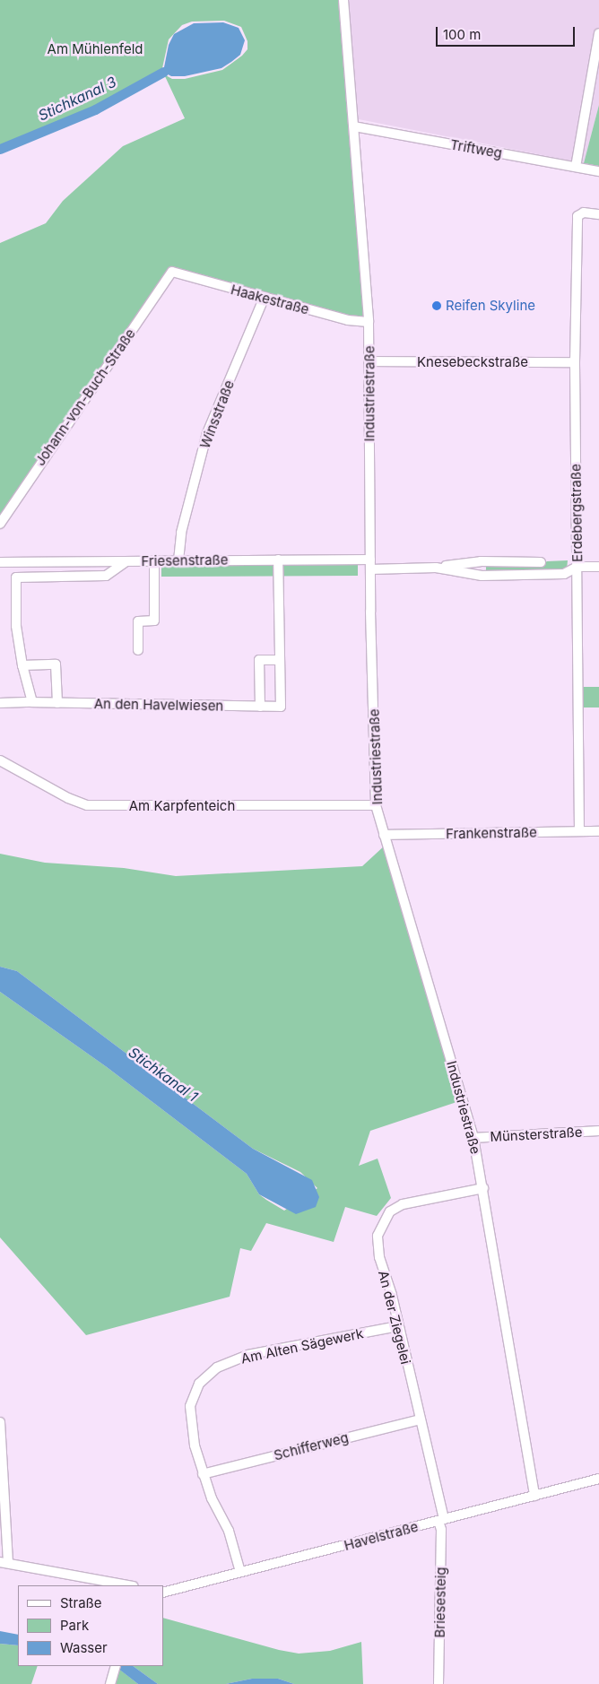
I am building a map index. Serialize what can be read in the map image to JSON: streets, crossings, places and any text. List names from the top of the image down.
{
  "streets": {
    "street": [
      "Triftweg",
      "Haakestraße",
      "Knesebeckstraße",
      "Industriestraße",
      "Johann-von-Buch-Straße",
      "Winsstraße",
      "Erdebergstraße",
      "Friesenstraße",
      "An den Havelwiesen",
      "Am Karpfenteich",
      "Frankenstraße",
      "Münsterstraße",
      "An der Ziegelei",
      "Am Alten Sägewerk",
      "Schifferweg",
      "Havelstraße",
      "Briesesteig"
    ]
  },
  "crossings": [
    ["Triftweg", "Industriestraße"],
    ["Haakestraße", "Industriestraße"],
    ["Haakestraße", "Johann-von-Buch-Straße"],
    ["Haakestraße", "Winsstraße"],
    ["Knesebeckstraße", "Industriestraße"],
    ["Knesebeckstraße", "Erdebergstraße"],
    ["Industriestraße", "Friesenstraße"],
    ["Industriestraße", "Am Karpfenteich"],
    ["Industriestraße", "Frankenstraße"],
    ["Industriestraße", "Münsterstraße"],
    ["Industriestraße", "An der Ziegelei"],
    ["Industriestraße", "Havelstraße"],
    ["Winsstraße", "Friesenstraße"],
    ["Erdebergstraße", "Frankenstraße"],
    ["Friesenstraße", "An den Havelwiesen"],
    ["An der Ziegelei", "Am Alten Sägewerk"],
    ["An der Ziegelei", "Schifferweg"],
    ["An der Ziegelei", "Havelstraße"],
    ["An der Ziegelei", "Briesesteig"],
    ["Am Alten Sägewerk", "Schifferweg"],
    ["Am Alten Sägewerk", "Havelstraße"],
    ["Havelstraße", "Briesesteig"]
  ],
  "water": ["Stichkanal 3", "Stichkanal 1"],
  "parks": ["Am Mühlenfeld"],
  "places": ["Reifen Skyline"],
  "legend": ["Straße", "Park", "Wasser"],
  "scale_bar": "100 m"
}
